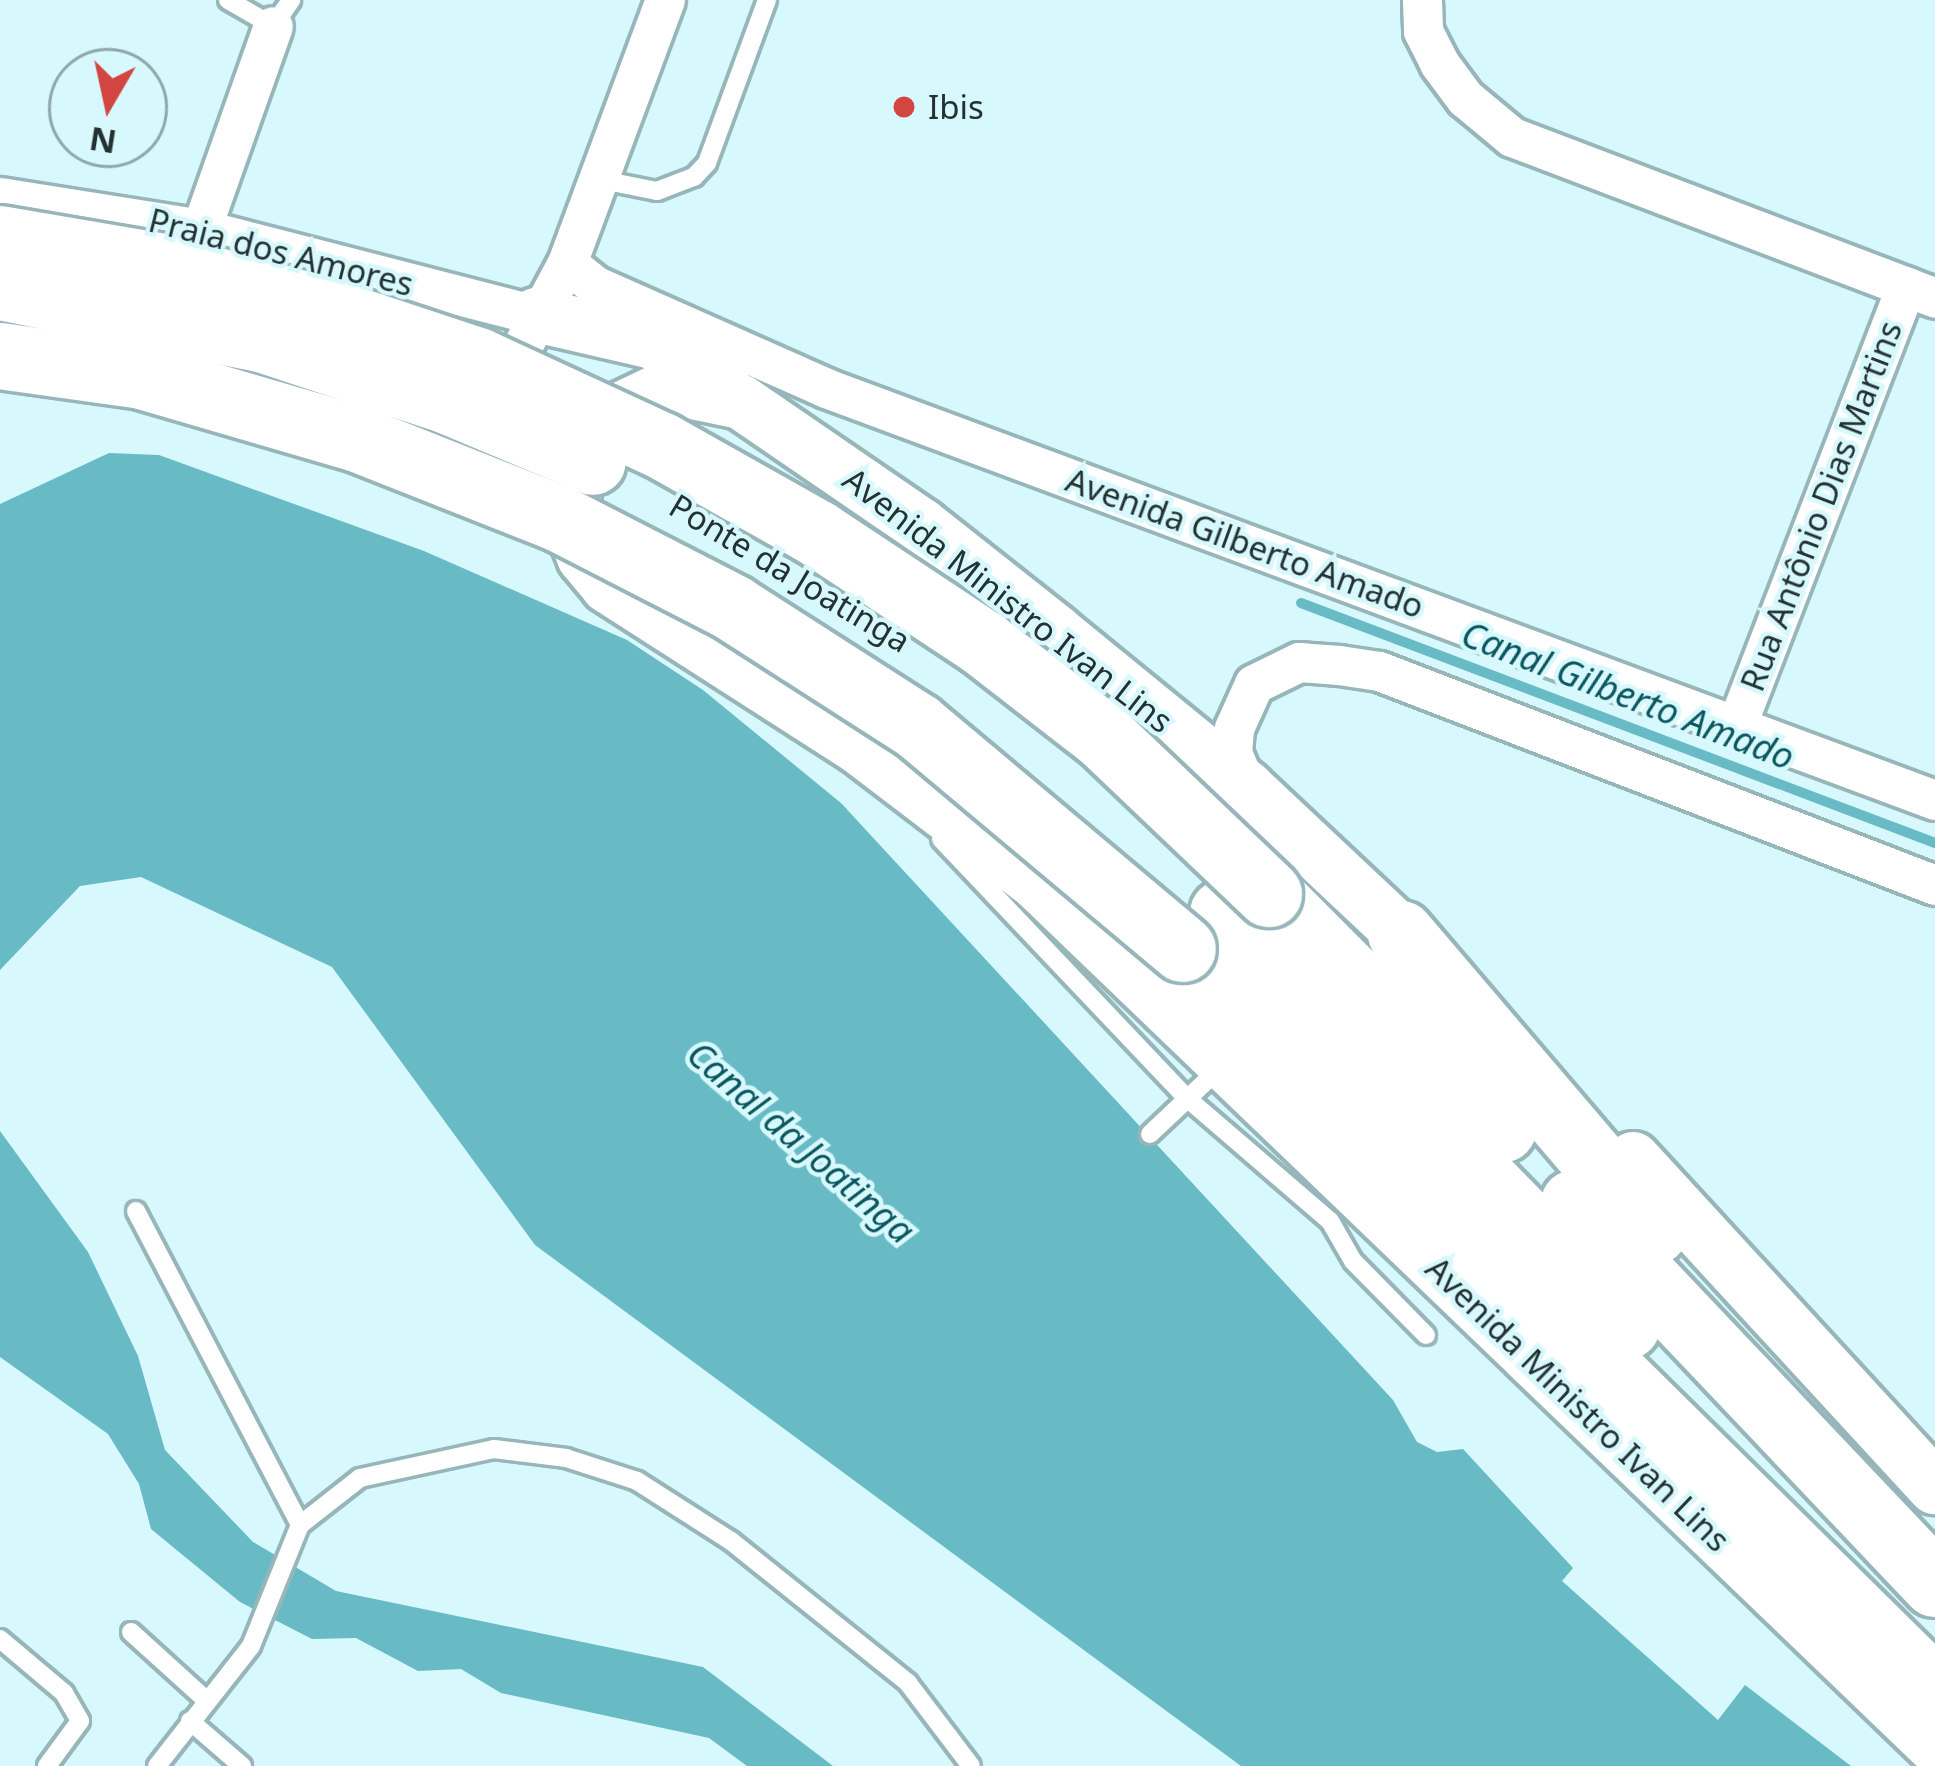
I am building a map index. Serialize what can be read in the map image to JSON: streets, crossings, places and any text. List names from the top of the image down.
{
  "streets": {
    "highway": ["Ponte da Joatinga", "Avenida Ministro Ivan Lins"],
    "street": ["Praia dos Amores", "Rua Antônio Dias Martins", "Avenida Gilberto Amado"]
  },
  "crossings": [
    ["Praia dos Amores", "Ponte da Joatinga"],
    ["Rua Antônio Dias Martins", "Avenida Gilberto Amado"],
    ["Ponte da Joatinga", "Avenida Ministro Ivan Lins"]
  ],
  "water": ["Canal Gilberto Amado", "Canal da Joatinga"],
  "places": ["Ibis"],
  "north": "bottom"
}
